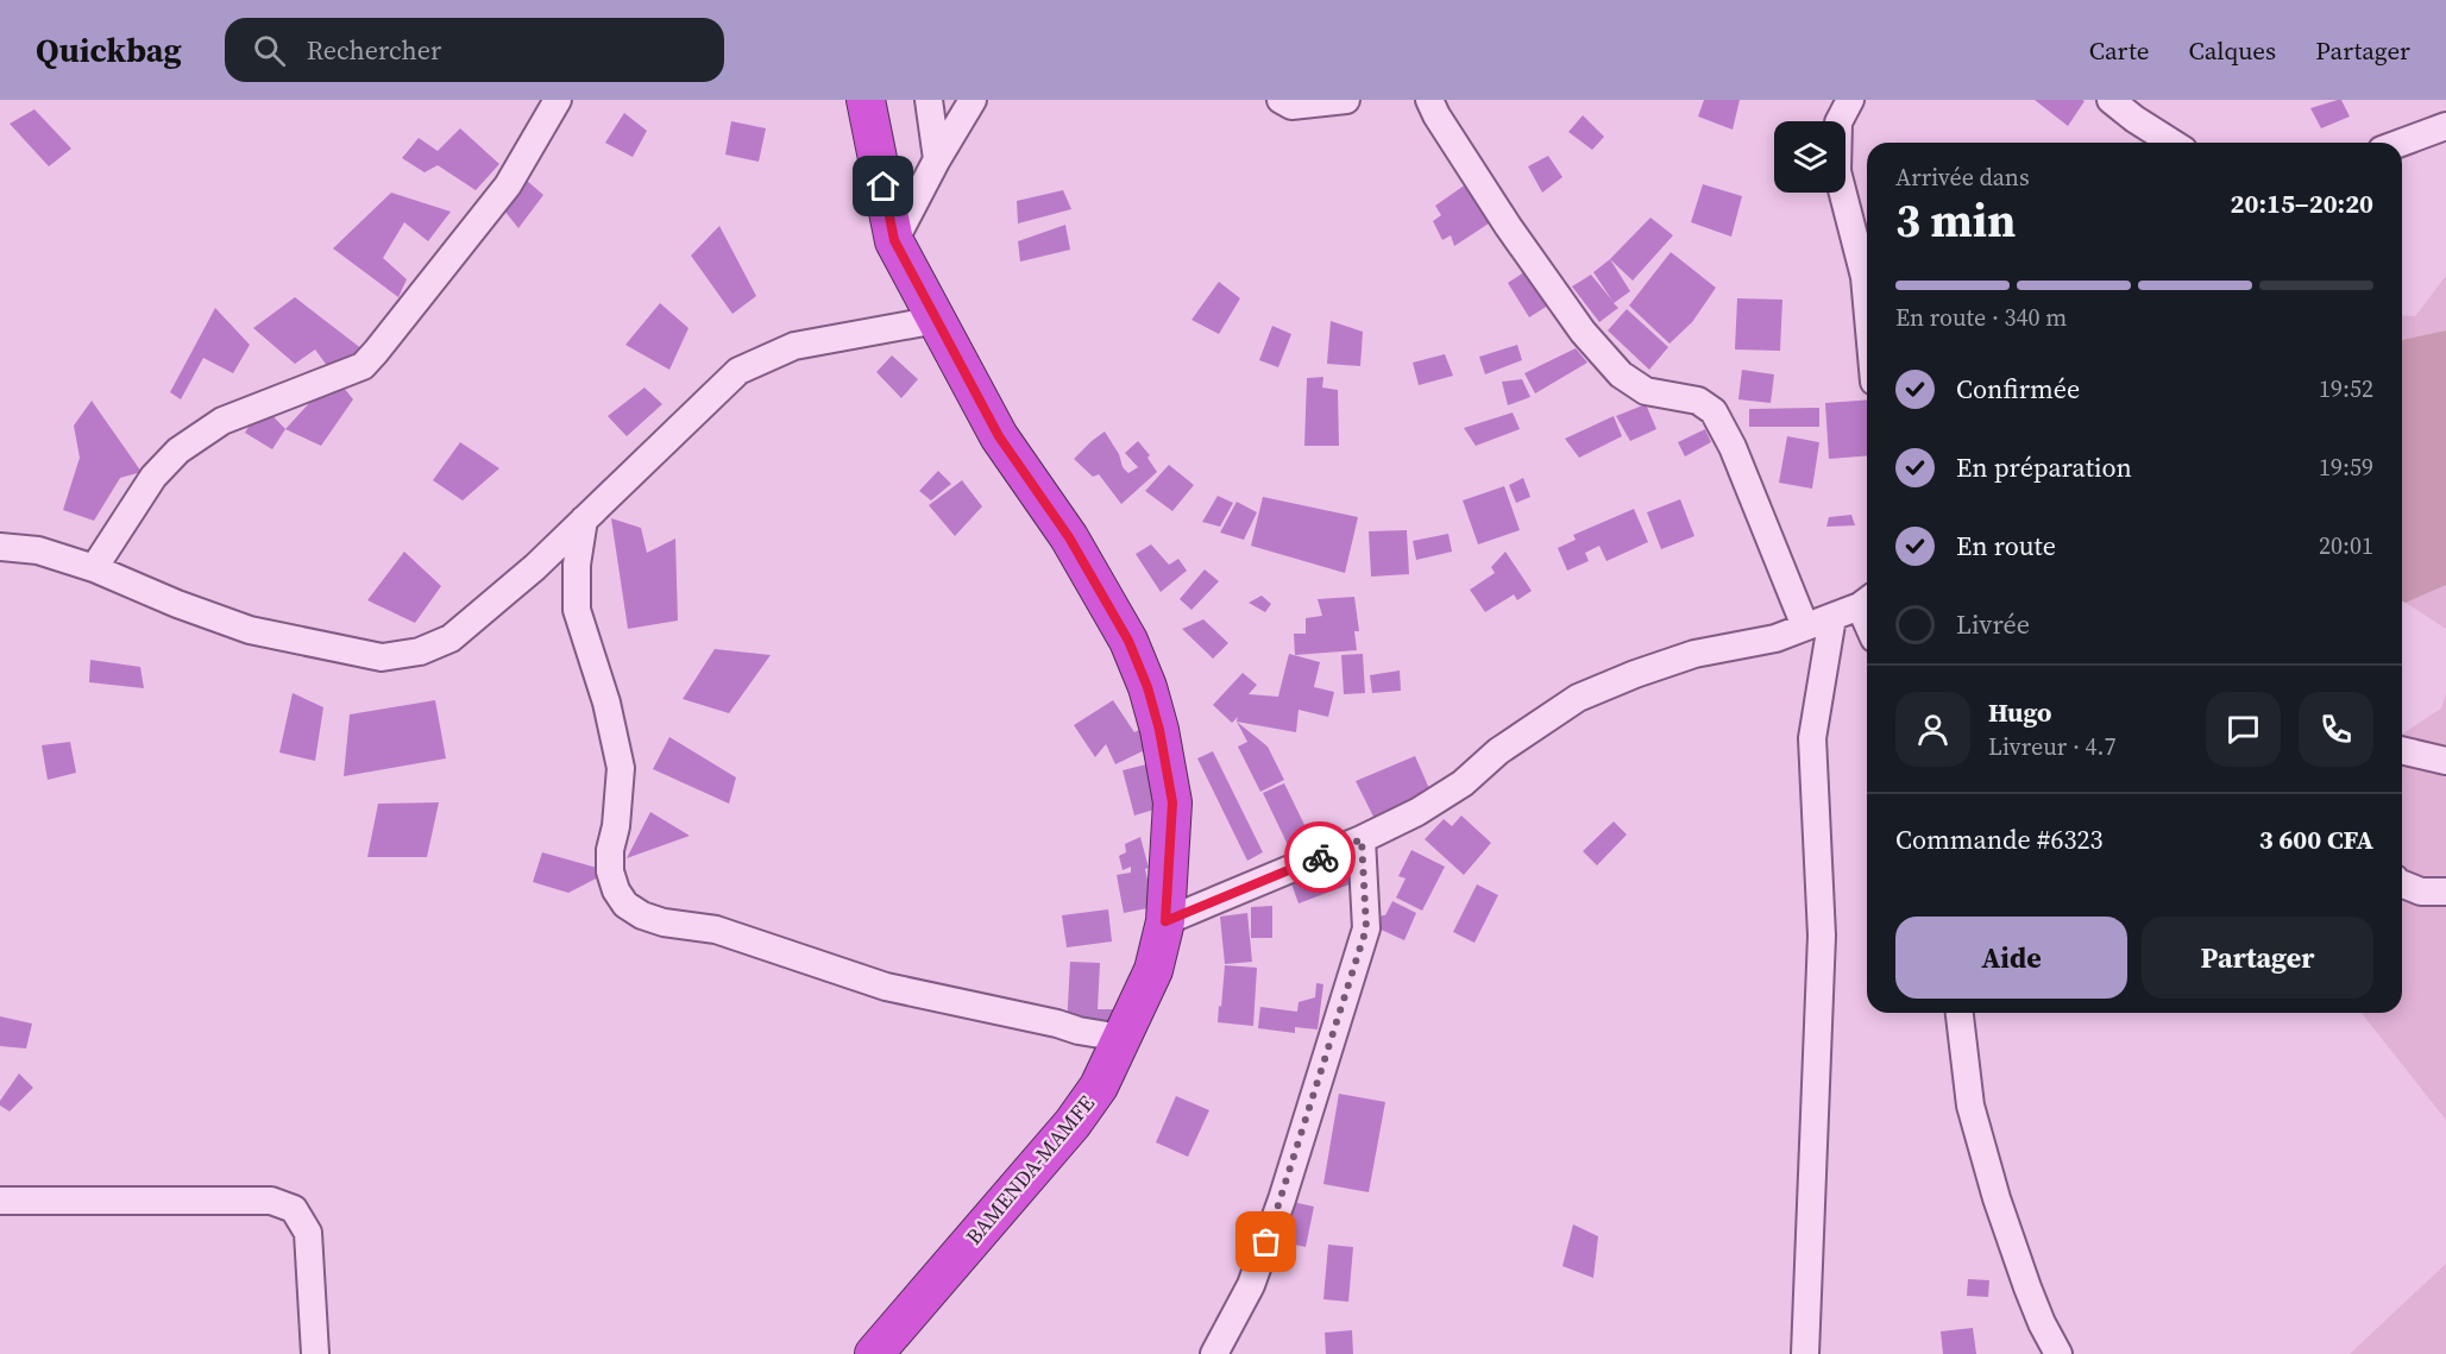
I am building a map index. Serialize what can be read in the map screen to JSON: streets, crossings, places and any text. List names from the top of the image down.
{
  "streets": {
    "highway": ["BAMENDA-MAMFE"]
  },
  "page": {
    "header": "Quickbag",
    "search": "Rechercher",
    "nav": ["Carte", "Calques", "Partager"],
    "heading": ["3 min", "Arrivée dans", "20:15–20:20"],
    "panel": [
      "Hugo",
      "Livreur · 4.7",
      "Commande #6323",
      "3 600 CFA"
    ],
    "bar": "En route · 340 m",
    "list": [
      ["Confirmée", "19:52"],
      ["En préparation", "19:59"],
      ["En route", "20:01"],
      "Livrée"
    ],
    "buttons": ["Aide", "Partager"]
  }
}
